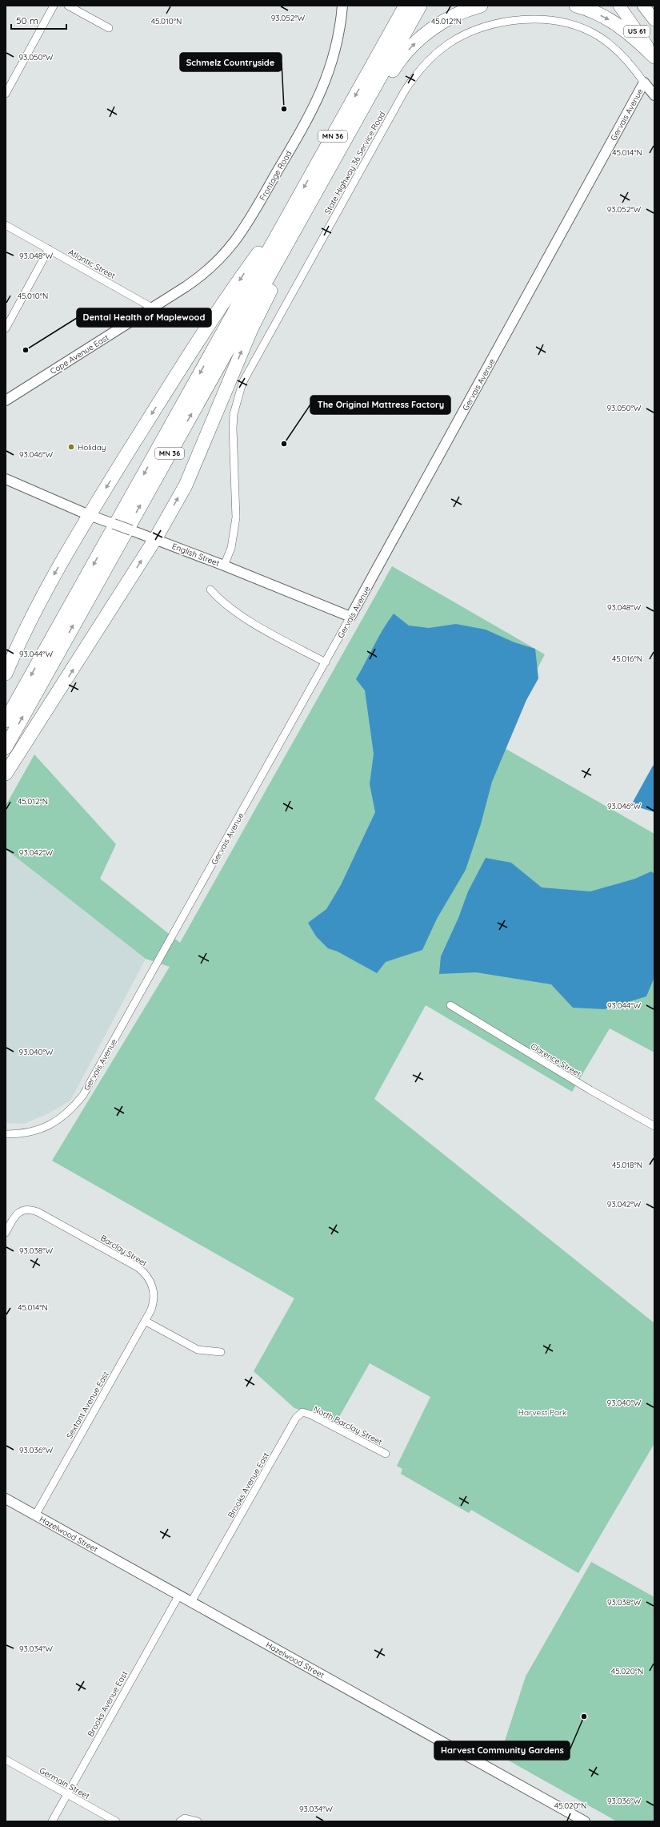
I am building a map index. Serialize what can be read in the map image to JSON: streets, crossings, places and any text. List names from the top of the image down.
{
  "streets": {
    "highway": ["MN 36"],
    "main road": ["US 61"],
    "street": [
      "Gervais Avenue",
      "State Highway 36 Service Road",
      "Frontage Road",
      "Atlantic Street",
      "Cope Avenue East",
      "English Street",
      "Clarence Street",
      "Barclay Street",
      "Sextant Avenue East",
      "North Barclay Street",
      "Brooks Avenue East",
      "Hazelwood Street",
      "Germain Street"
    ]
  },
  "crossings": [
    ["Gervais Avenue", "State Highway 36 Service Road"],
    ["Gervais Avenue", "English Street"],
    ["State Highway 36 Service Road", "English Street"],
    ["Frontage Road", "Atlantic Street"],
    ["Frontage Road", "Cope Avenue East"],
    ["Atlantic Street", "Cope Avenue East"],
    ["Barclay Street", "Sextant Avenue East"],
    ["Sextant Avenue East", "Hazelwood Street"],
    ["North Barclay Street", "Brooks Avenue East"],
    ["Brooks Avenue East", "Hazelwood Street"],
    ["Brooks Avenue East", "Germain Street"]
  ],
  "parks": ["Harvest Park"],
  "places": [
    "Schmelz Countryside",
    "Dental Health of Maplewood",
    "The Original Mattress Factory",
    "Holiday",
    "Harvest Community Gardens"
  ],
  "scale_bar": "50 m",
  "coordinates": [
    "93.052°W",
    "45.010°N",
    "45.012°N",
    "93.050°W",
    "45.014°N",
    "93.048°W",
    "93.046°W",
    "93.044°W",
    "45.016°N",
    "93.042°W",
    "93.040°W",
    "45.018°N",
    "93.038°W",
    "93.036°W",
    "93.034°W",
    "45.020°N"
  ]
}
